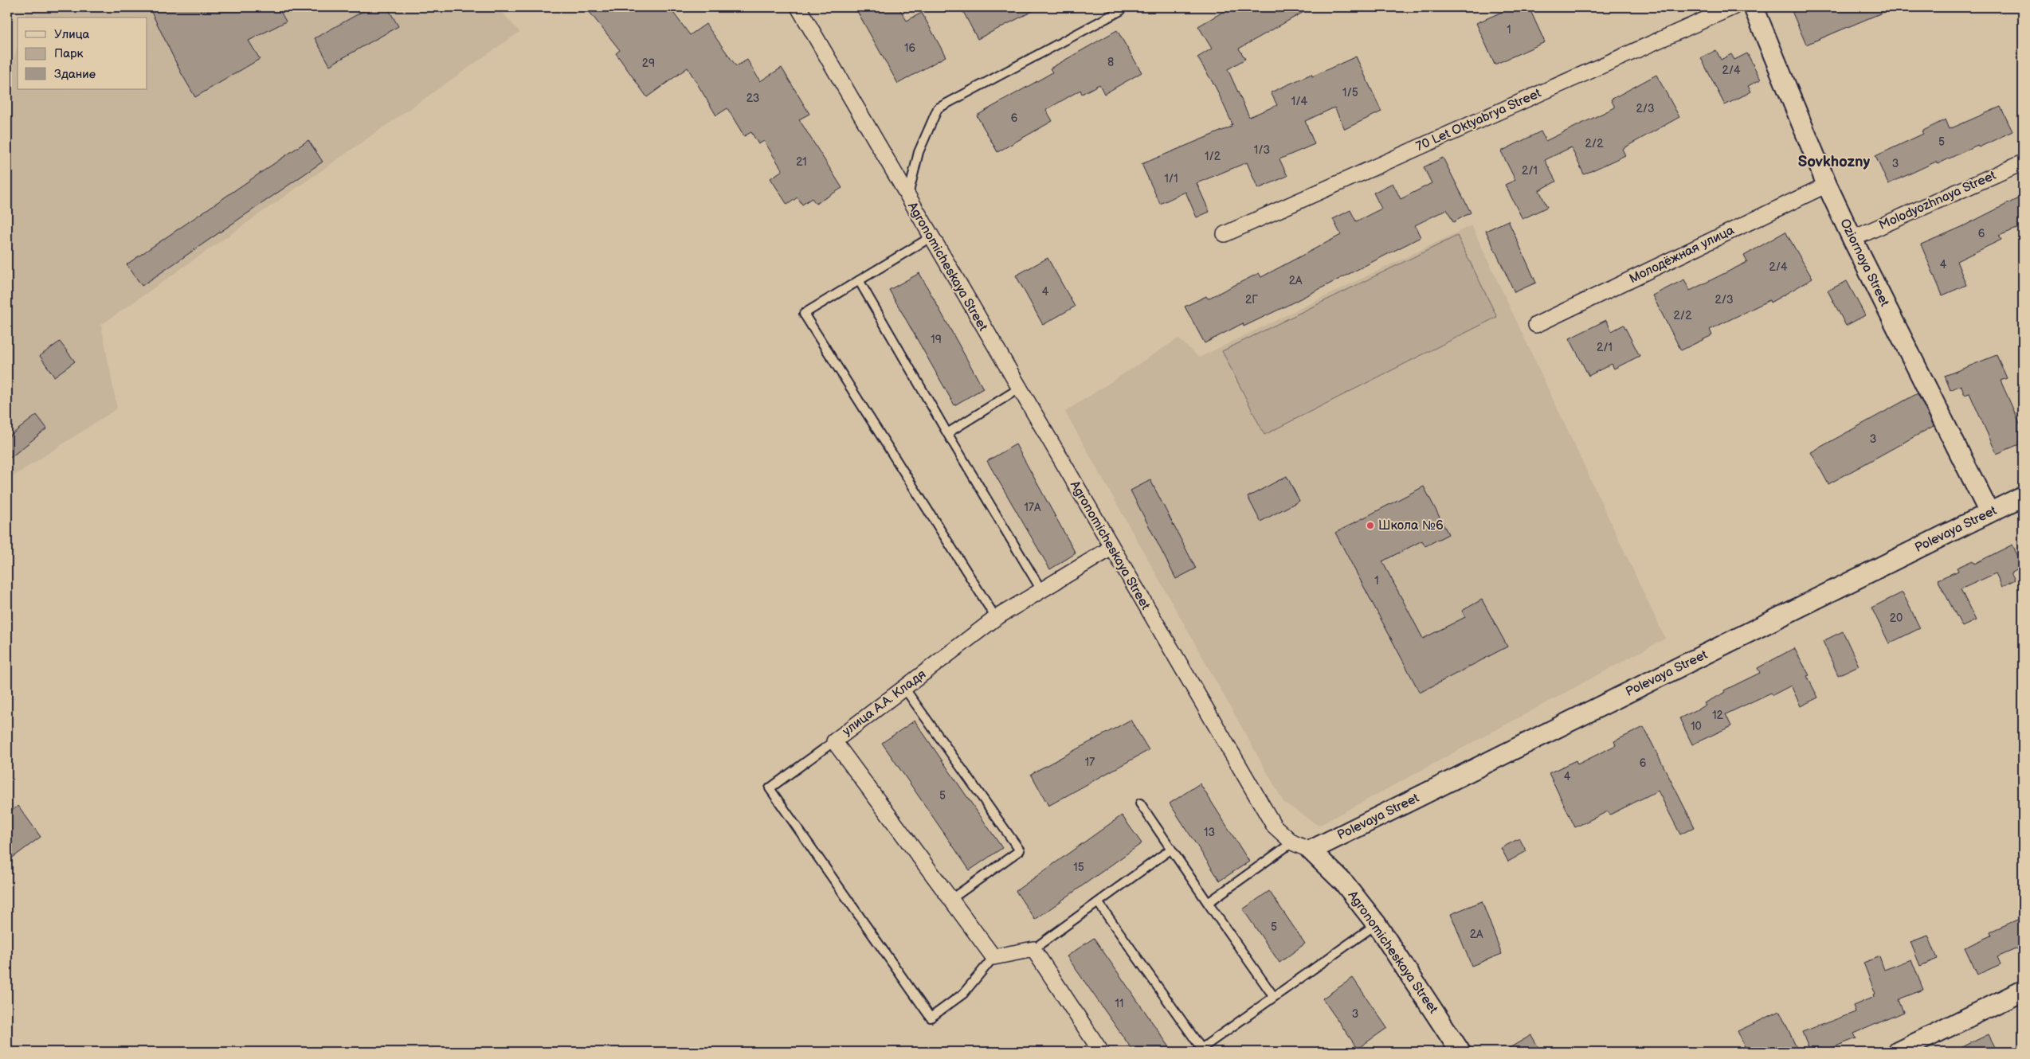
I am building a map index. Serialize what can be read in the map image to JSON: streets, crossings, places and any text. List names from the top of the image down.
{
  "streets": {
    "street": [
      "70 Let Oktyabrya Street",
      "Molodyozhnaya Street",
      "Молодёжная улица",
      "Oziornaya Street",
      "Agronomicheskaya Street",
      "Polevaya Street",
      "улица А.А. Кладя"
    ]
  },
  "crossings": [
    ["Molodyozhnaya Street", "Oziornaya Street"],
    ["Молодёжная улица", "Oziornaya Street"],
    ["Oziornaya Street", "Polevaya Street"],
    ["Agronomicheskaya Street", "Polevaya Street"],
    ["Agronomicheskaya Street", "улица А.А. Кладя"]
  ],
  "districts": ["Sovkhozny"],
  "places": ["Школа №6"],
  "house_numbers": [
    "1",
    "16",
    "8",
    "29",
    "2/4",
    "1/5",
    "23",
    "1/4",
    "2/3",
    "6",
    "5",
    "2/2",
    "1/3",
    "1/2",
    "21",
    "3",
    "2/1",
    "1/1",
    "6",
    "4",
    "2/4",
    "2А",
    "4",
    "2Г",
    "2/3",
    "2/2",
    "19",
    "2/1",
    "3",
    "17А",
    "1",
    "20",
    "12",
    "10",
    "17",
    "6",
    "4",
    "5",
    "13",
    "15",
    "5",
    "2А",
    "11",
    "3"
  ],
  "legend": ["Улица", "Парк", "Здание"]
}
